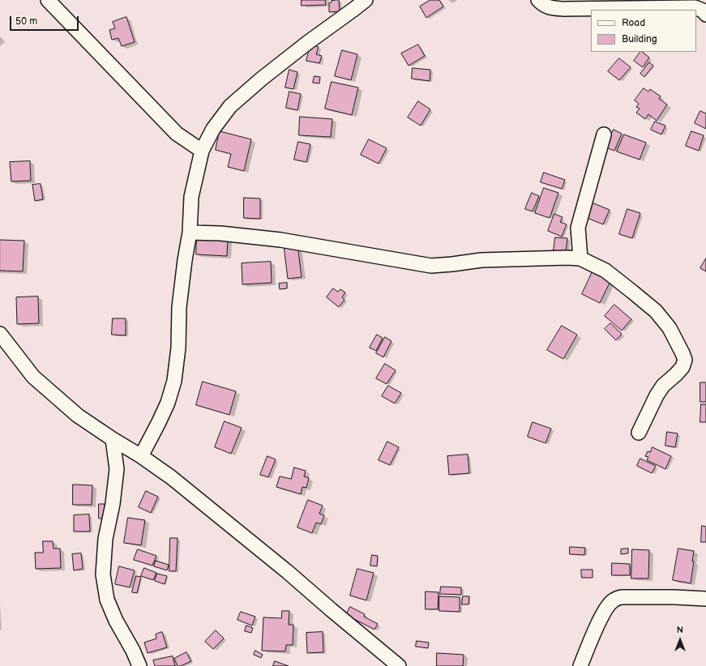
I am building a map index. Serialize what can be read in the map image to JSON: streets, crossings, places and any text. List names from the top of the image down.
{
  "legend": ["Road", "Building"],
  "scale_bar": "50 m",
  "north": "top"
}
